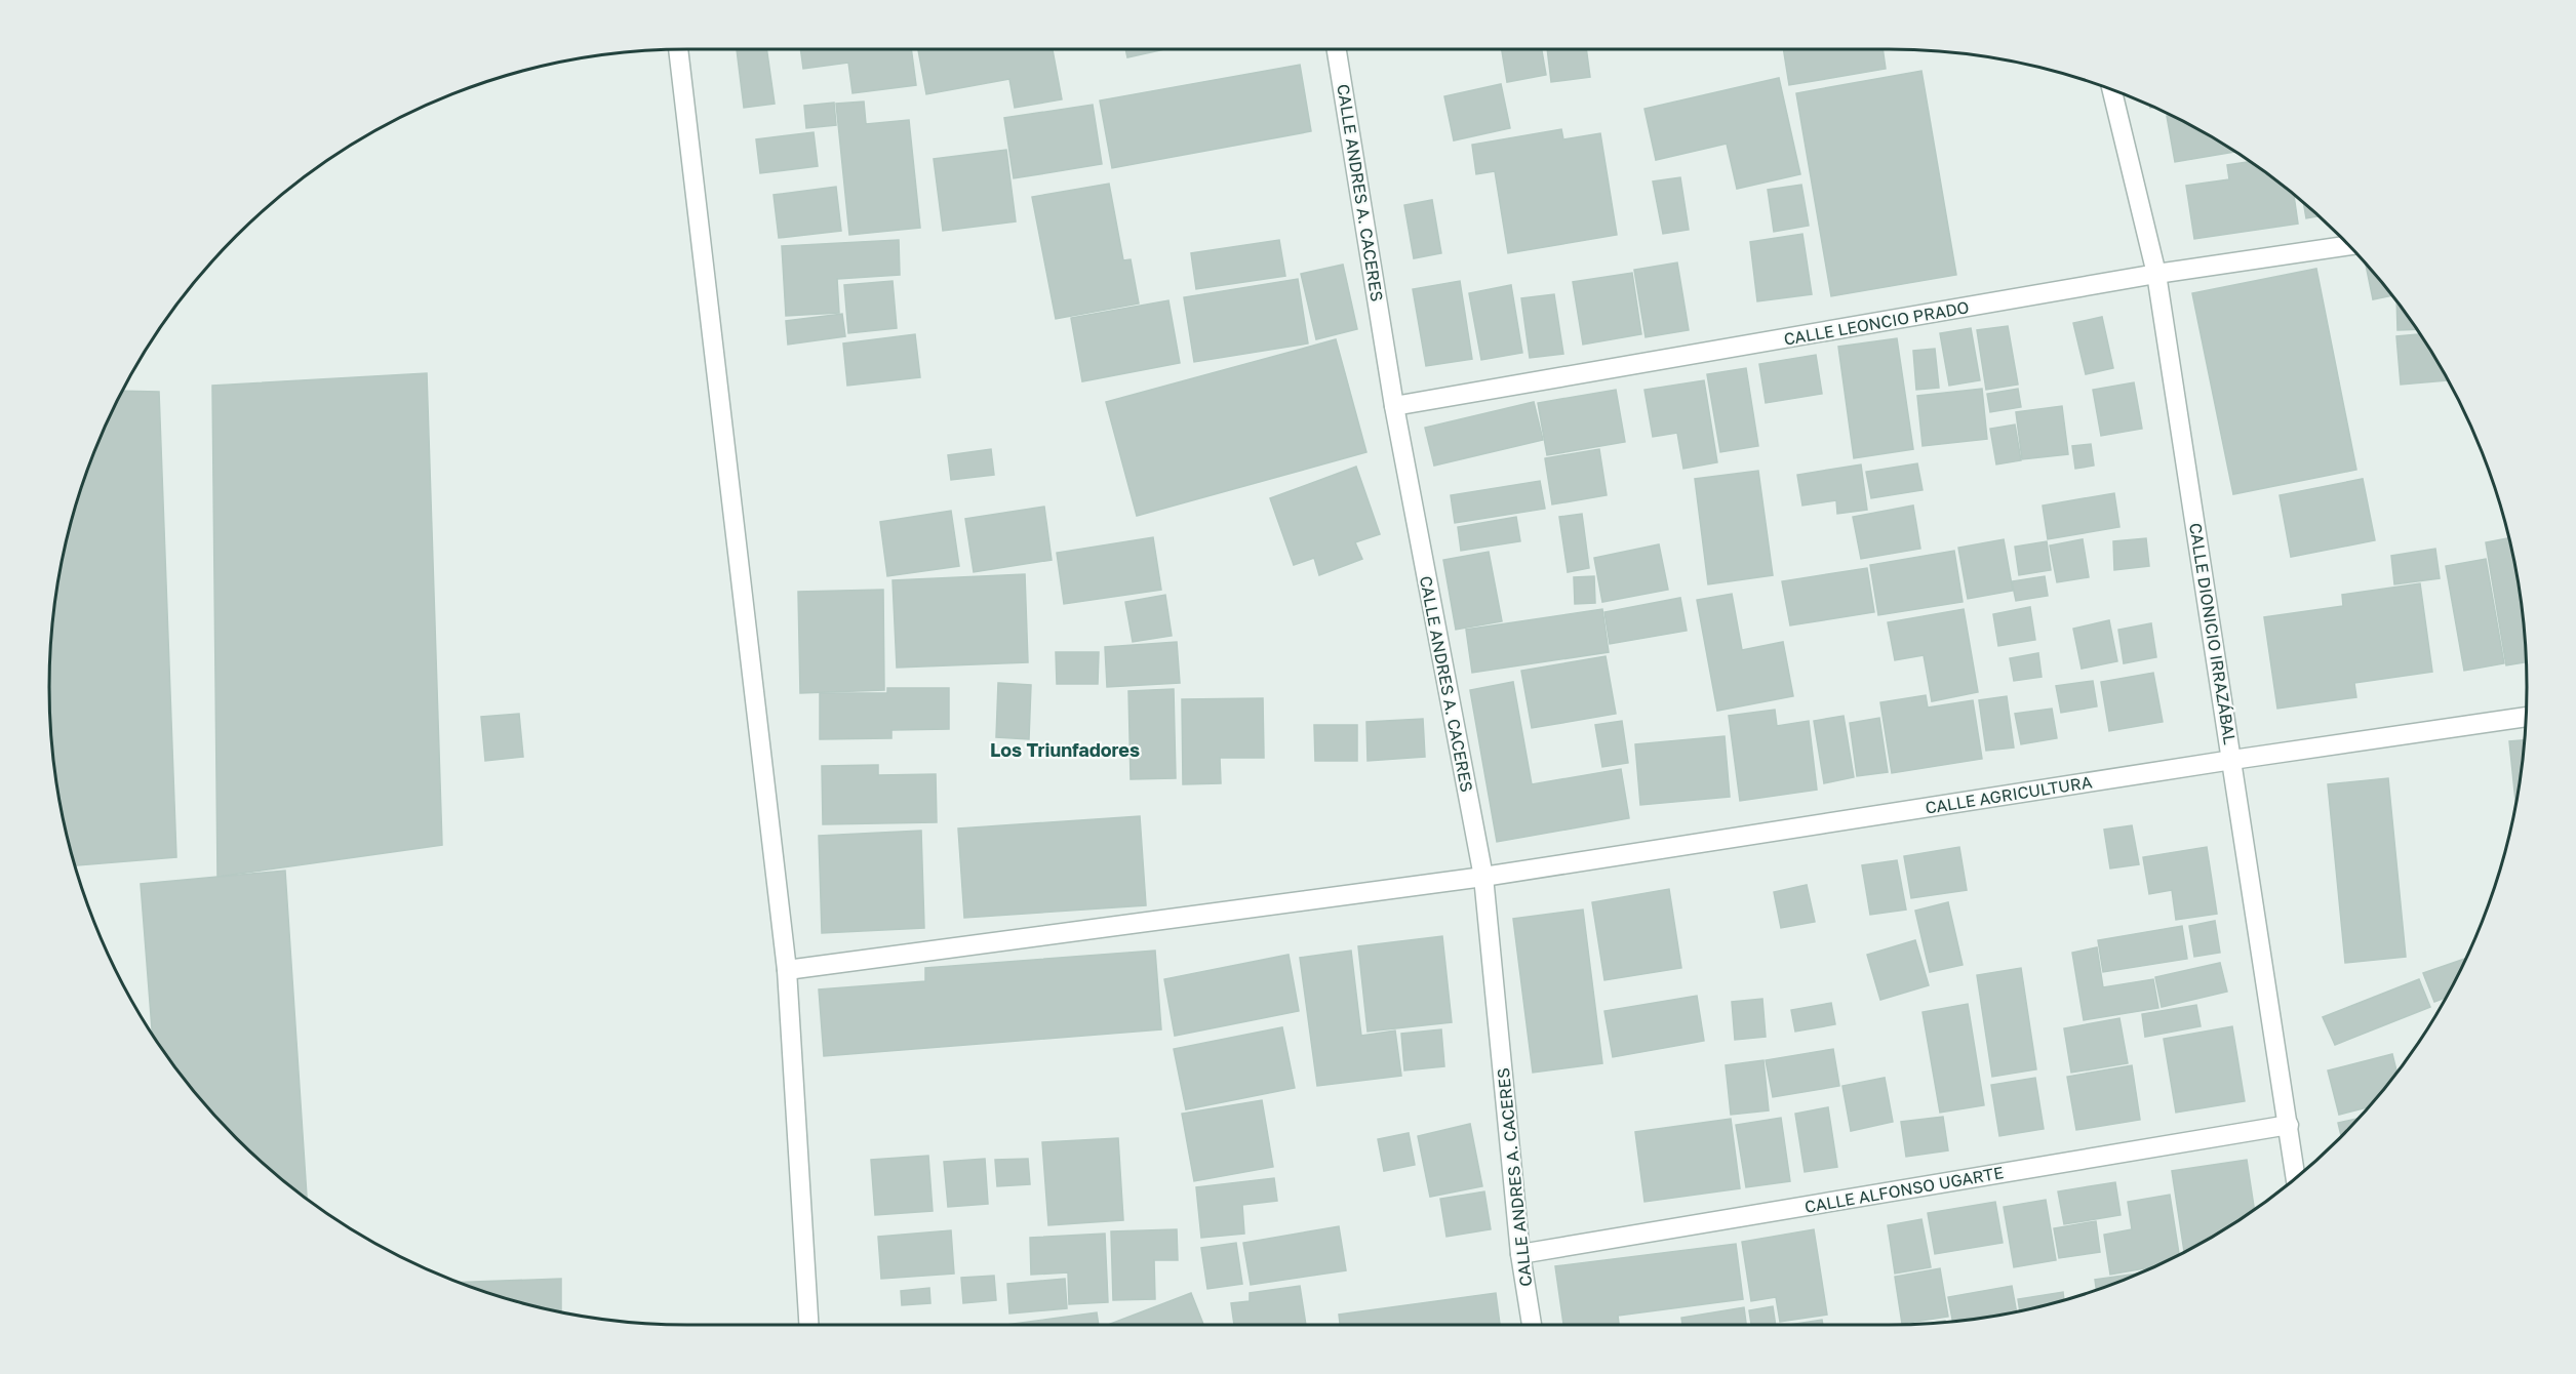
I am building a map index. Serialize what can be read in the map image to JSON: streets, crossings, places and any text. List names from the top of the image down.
{
  "streets": {
    "street": [
      "CALLE ANDRES A. CACERES",
      "CALLE LEONCIO PRADO",
      "CALLE DIONICIO IRRAZÁBAL",
      "CALLE AGRICULTURA",
      "CALLE ALFONSO UGARTE"
    ]
  },
  "crossings": [
    ["CALLE ANDRES A. CACERES", "CALLE LEONCIO PRADO"],
    ["CALLE ANDRES A. CACERES", "CALLE AGRICULTURA"],
    ["CALLE ANDRES A. CACERES", "CALLE ALFONSO UGARTE"],
    ["CALLE LEONCIO PRADO", "CALLE DIONICIO IRRAZÁBAL"],
    ["CALLE DIONICIO IRRAZÁBAL", "CALLE AGRICULTURA"],
    ["CALLE DIONICIO IRRAZÁBAL", "CALLE ALFONSO UGARTE"]
  ],
  "districts": ["Los Triunfadores"]
}
